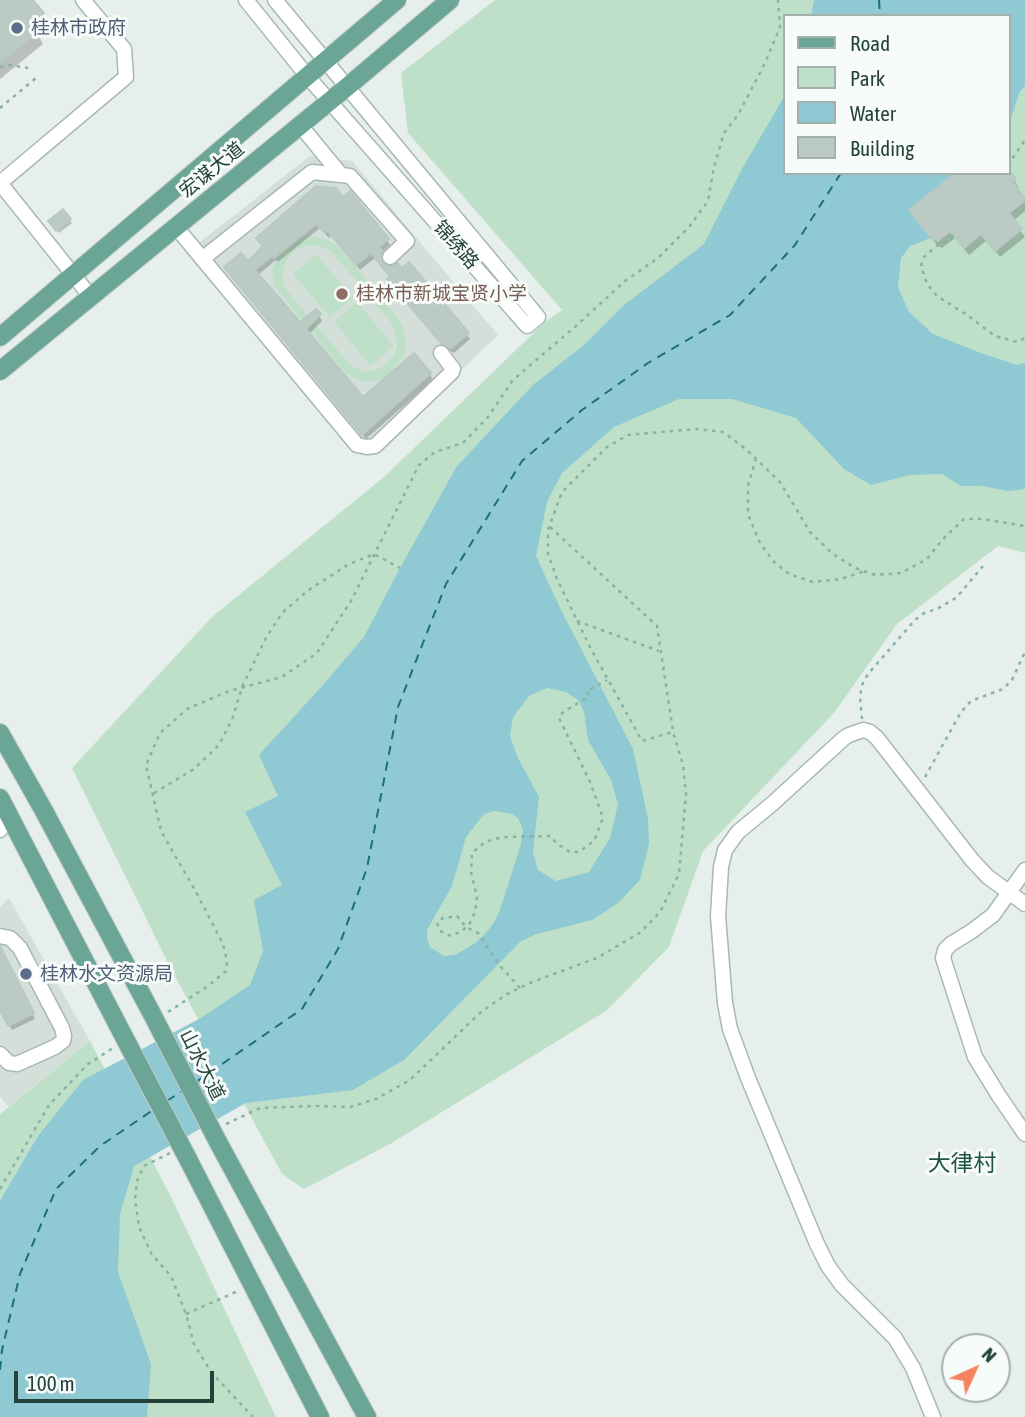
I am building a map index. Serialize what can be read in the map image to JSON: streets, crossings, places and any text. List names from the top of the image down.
{
  "streets": {
    "main road": ["宏谋大道", "山水大道"],
    "street": ["锦绣路"]
  },
  "crossings": [
    ["宏谋大道", "锦绣路"]
  ],
  "districts": ["大律村"],
  "places": ["桂林市政府", "桂林市新城宝贤小学", "桂林水文资源局"],
  "legend": [
    "Road",
    "Park",
    "Water",
    "Building"
  ],
  "scale_bar": "100 m",
  "north": "top right"
}
